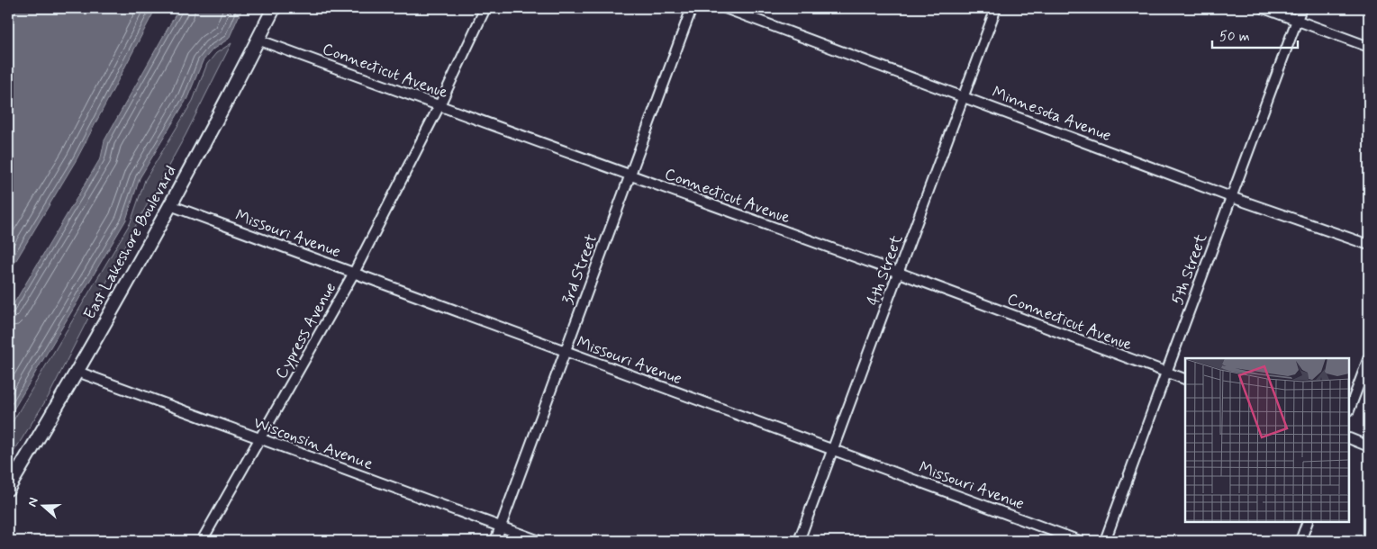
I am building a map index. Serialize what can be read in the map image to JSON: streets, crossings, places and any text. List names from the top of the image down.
{
  "streets": {
    "street": [
      "Connecticut Avenue",
      "Minnesota Avenue",
      "Missouri Avenue",
      "East Lakeshore Boulevard",
      "3rd Street",
      "5th Street",
      "4th Street",
      "Cypress Avenue",
      "Wisconsin Avenue"
    ]
  },
  "crossings": [
    ["Connecticut Avenue", "East Lakeshore Boulevard"],
    ["Connecticut Avenue", "3rd Street"],
    ["Connecticut Avenue", "5th Street"],
    ["Connecticut Avenue", "4th Street"],
    ["Connecticut Avenue", "Cypress Avenue"],
    ["Minnesota Avenue", "5th Street"],
    ["Minnesota Avenue", "4th Street"],
    ["Missouri Avenue", "East Lakeshore Boulevard"],
    ["Missouri Avenue", "3rd Street"],
    ["Missouri Avenue", "4th Street"],
    ["Missouri Avenue", "Cypress Avenue"],
    ["East Lakeshore Boulevard", "Wisconsin Avenue"],
    ["3rd Street", "Wisconsin Avenue"],
    ["Cypress Avenue", "Wisconsin Avenue"]
  ],
  "scale_bar": "50 m",
  "north": "left"
}
